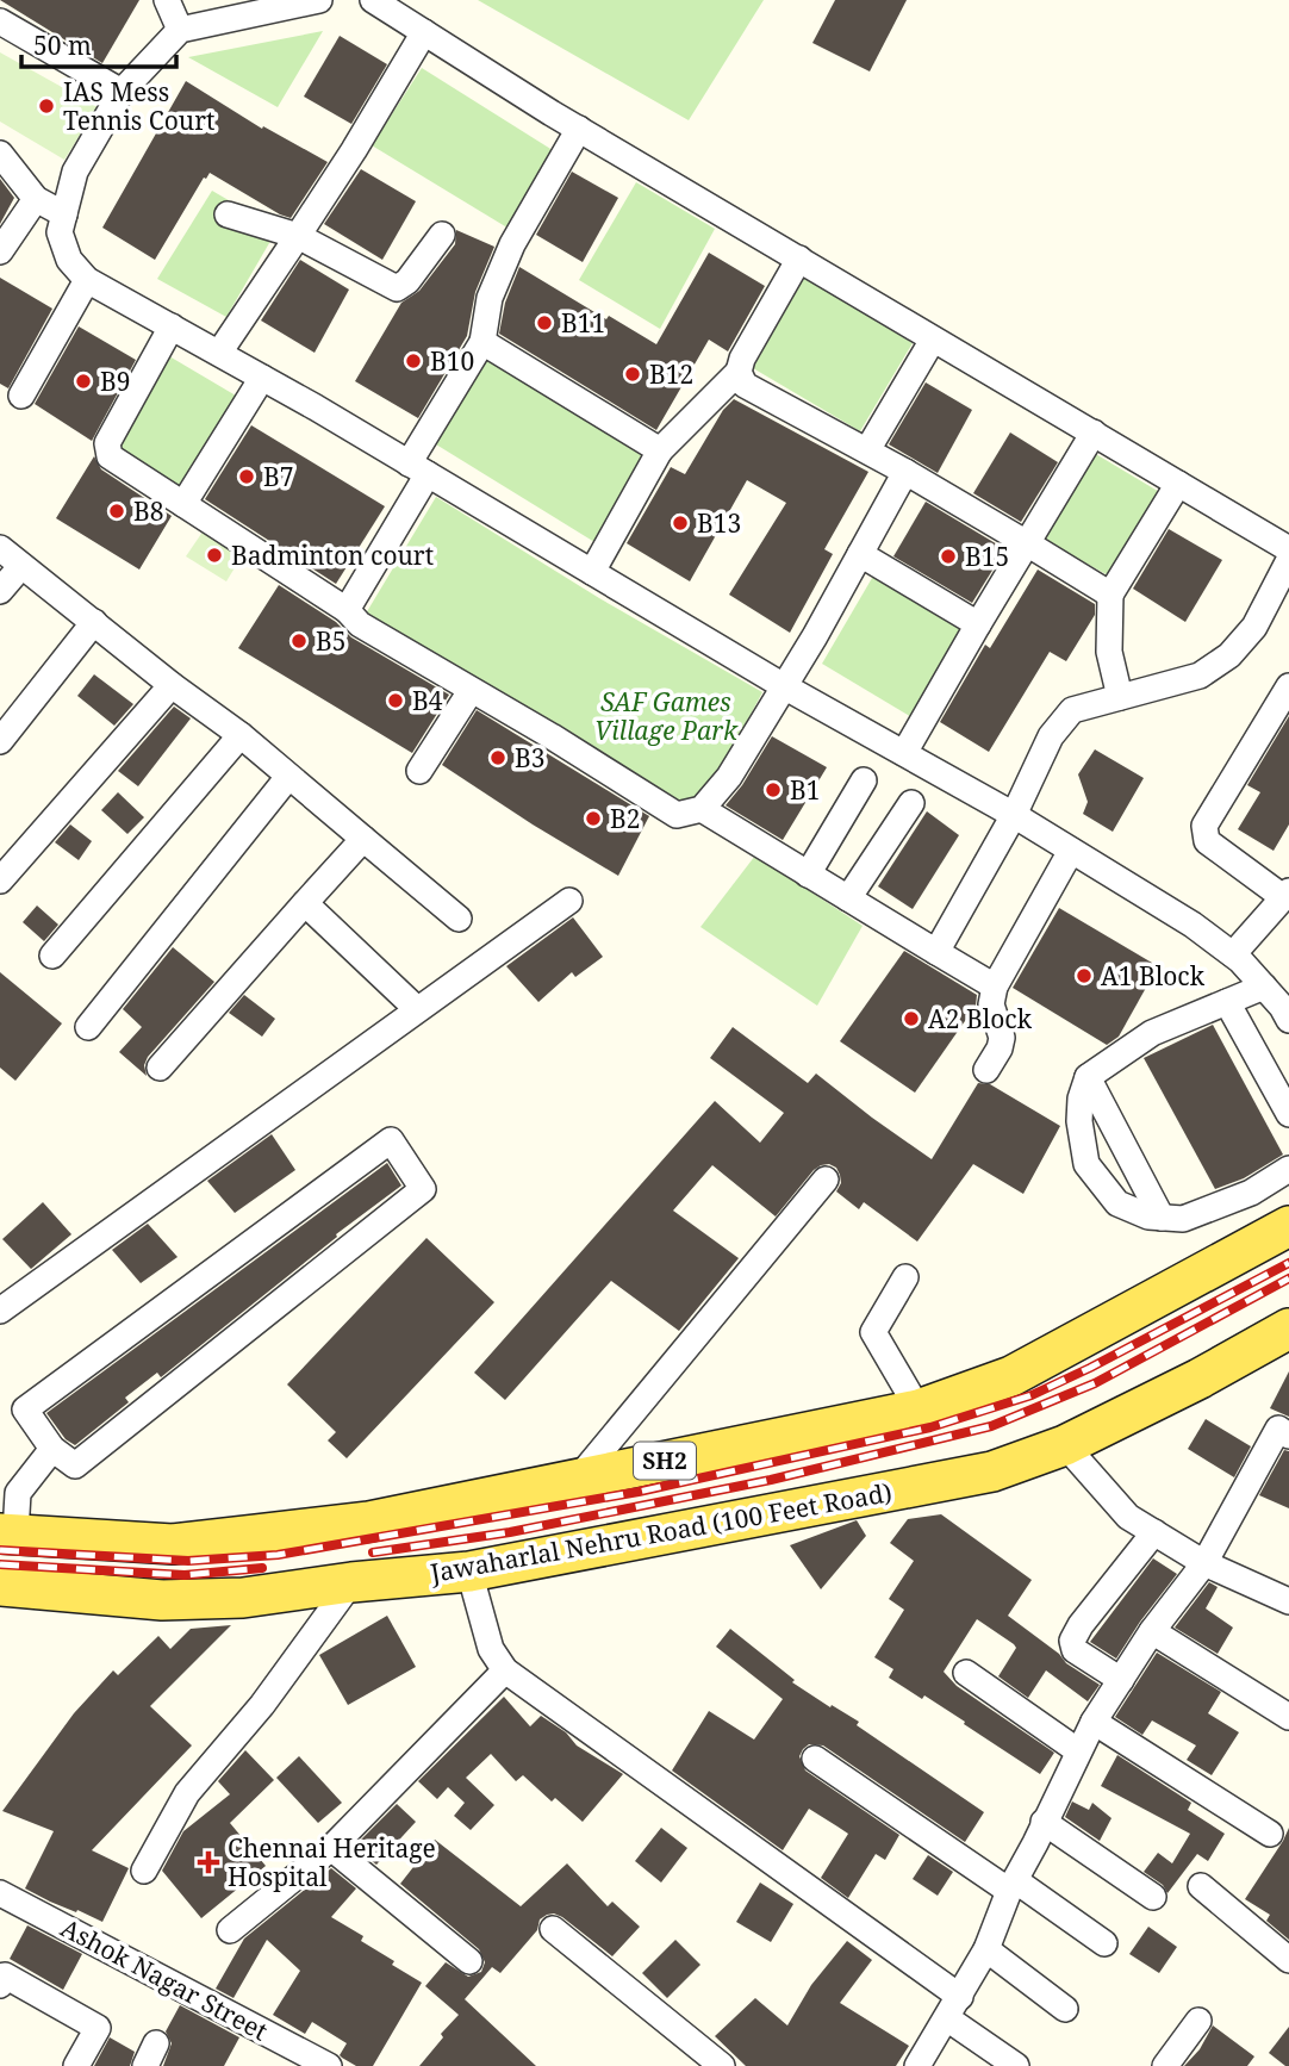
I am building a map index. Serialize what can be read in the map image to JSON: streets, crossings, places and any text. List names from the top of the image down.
{
  "streets": {
    "main road": ["SH2", "Jawaharlal Nehru Road (100 Feet Road)"],
    "street": ["Ashok Nagar Street"]
  },
  "parks": ["SAF Games Village Park"],
  "places": {
    "other": [
      "IAS Mess Tennis Court",
      "B11",
      "B10",
      "B12",
      "B9",
      "B7",
      "B8",
      "B13",
      "Badminton court",
      "B15",
      "B5",
      "B4",
      "B3",
      "B1",
      "B2",
      "A1 Block",
      "A2 Block"
    ],
    "health": ["Chennai Heritage Hospital"]
  },
  "scale_bar": "50 m"
}
